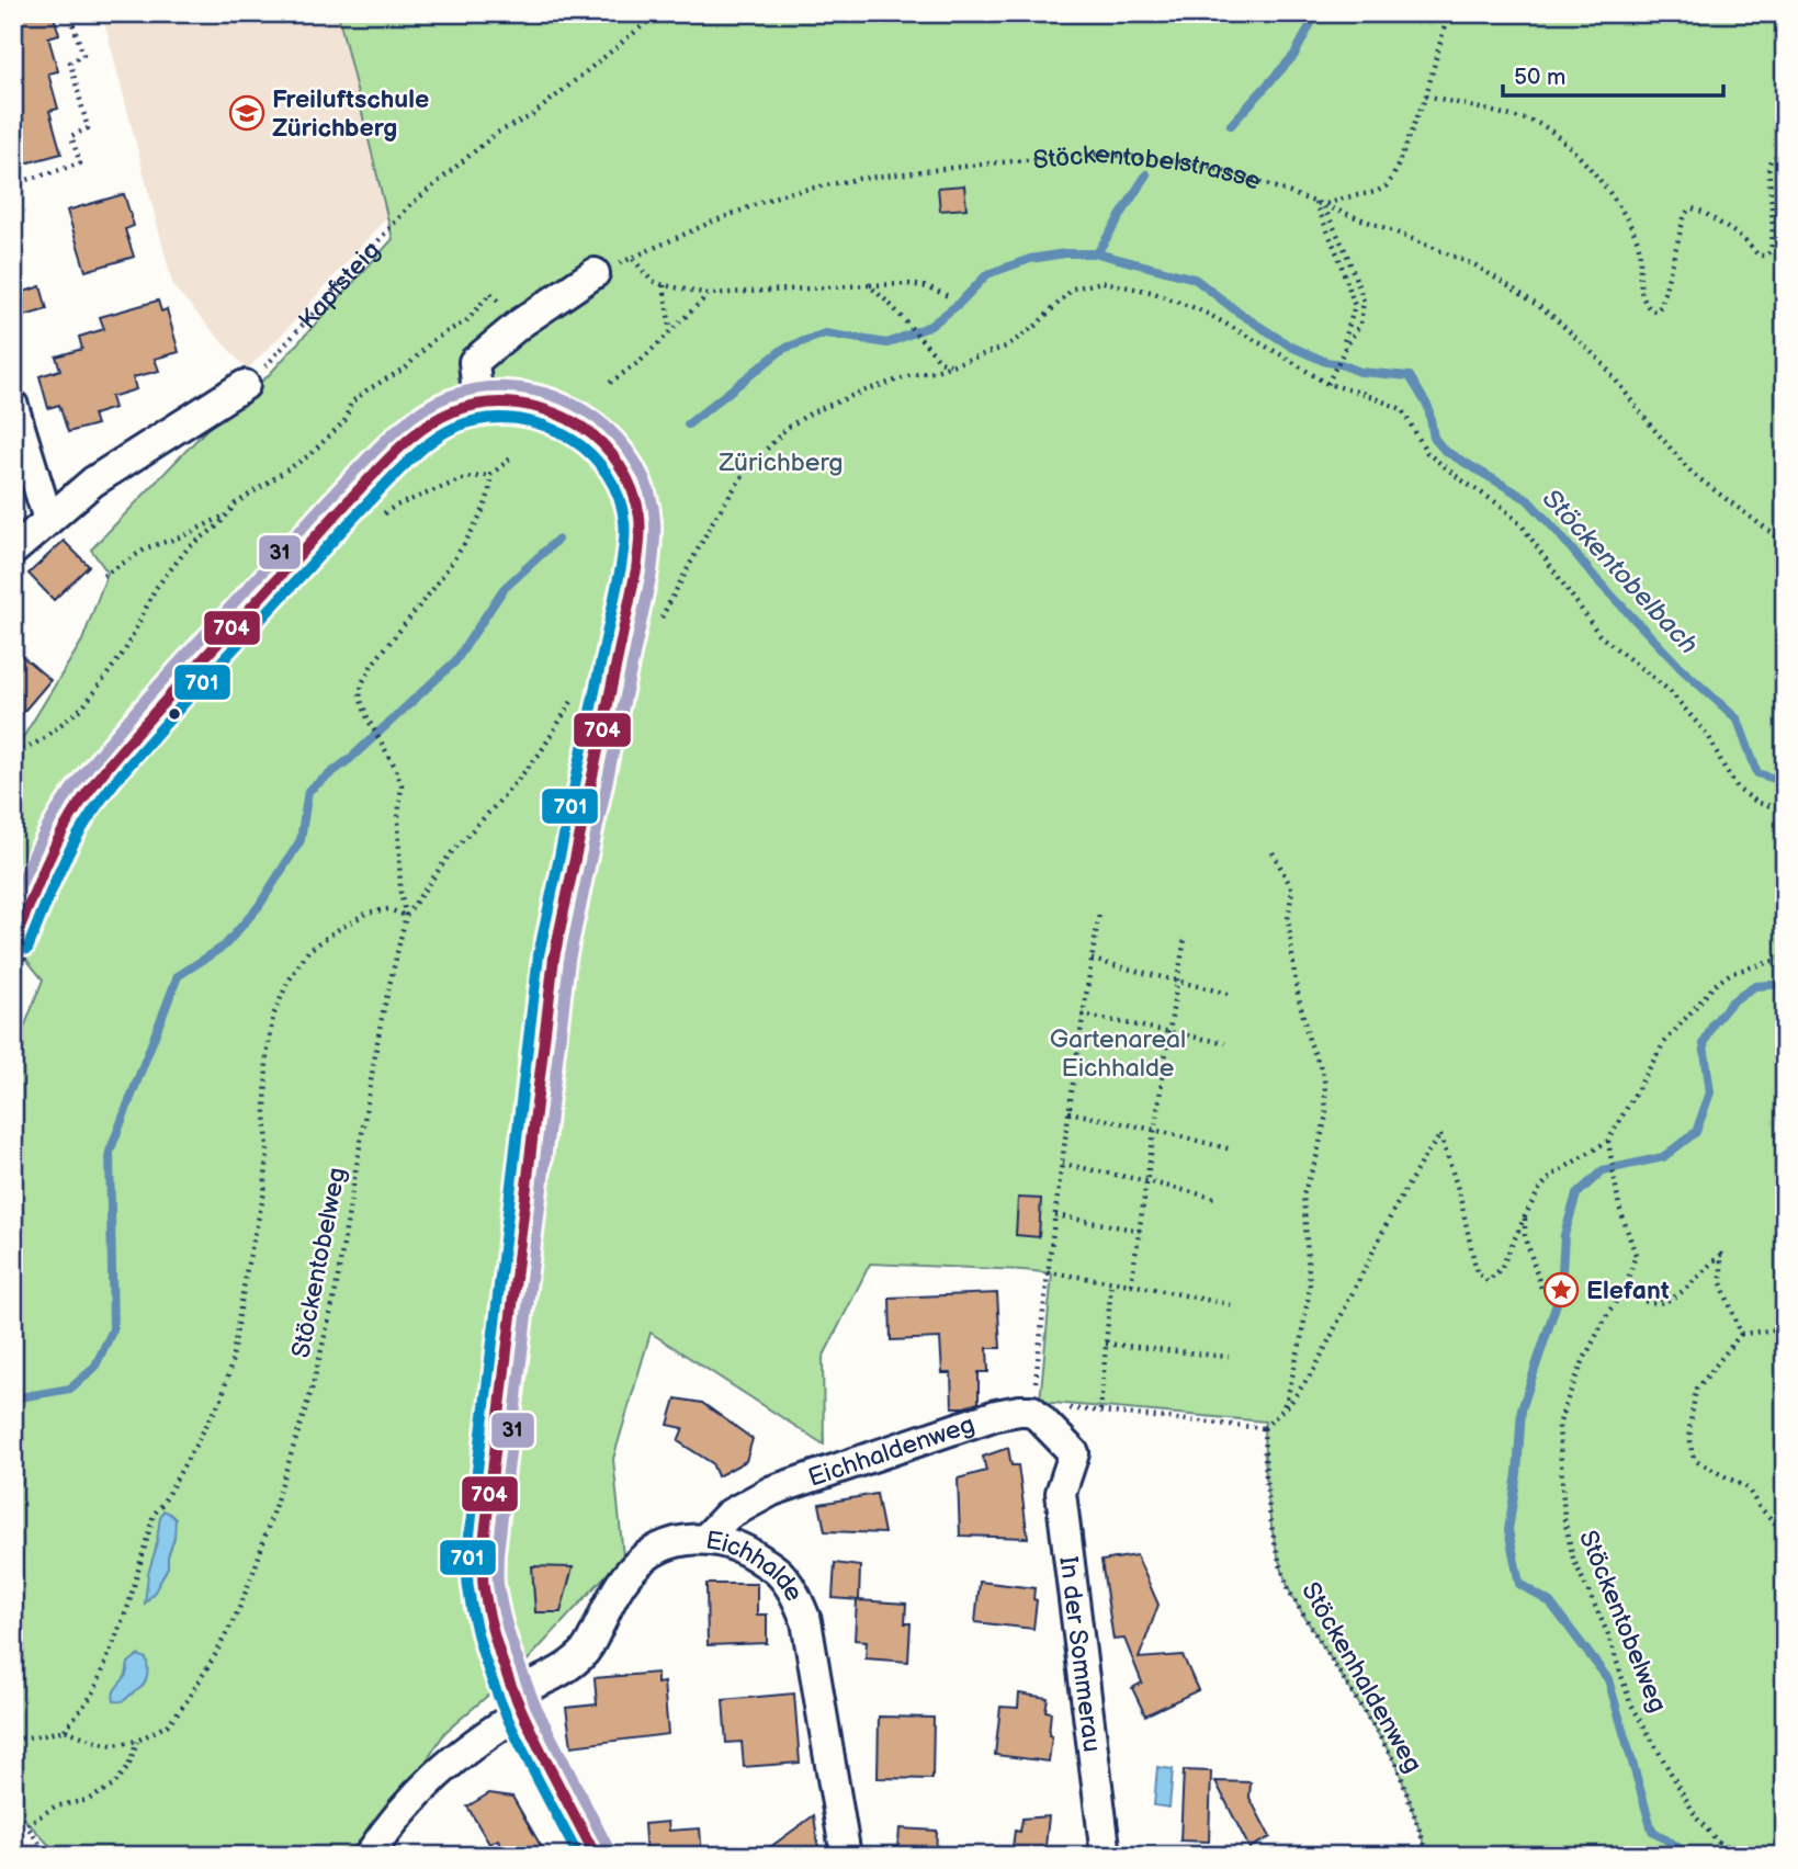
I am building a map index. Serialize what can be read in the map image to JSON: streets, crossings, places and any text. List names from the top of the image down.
{
  "streets": {
    "street": ["Eichhaldenweg", "Eichhalde", "In der Sommerau"],
    "path": [
      "Stöckentobelstrasse",
      "Kapfsteig",
      "Stöckentobelweg",
      "Stöckenhaldenweg"
    ]
  },
  "crossings": [
    ["Eichhaldenweg", "Eichhalde"],
    ["Eichhaldenweg", "In der Sommerau"]
  ],
  "water": ["Stöckentobelbach"],
  "parks": ["Zürichberg", "Gartenareal Eichhalde"],
  "places": {
    "school or university": ["Freiluftschule Zürichberg"],
    "place": ["Elefant"]
  },
  "lines": ["transit line 31", "transit line 704", "transit line 701"],
  "scale_bar": "50 m"
}
